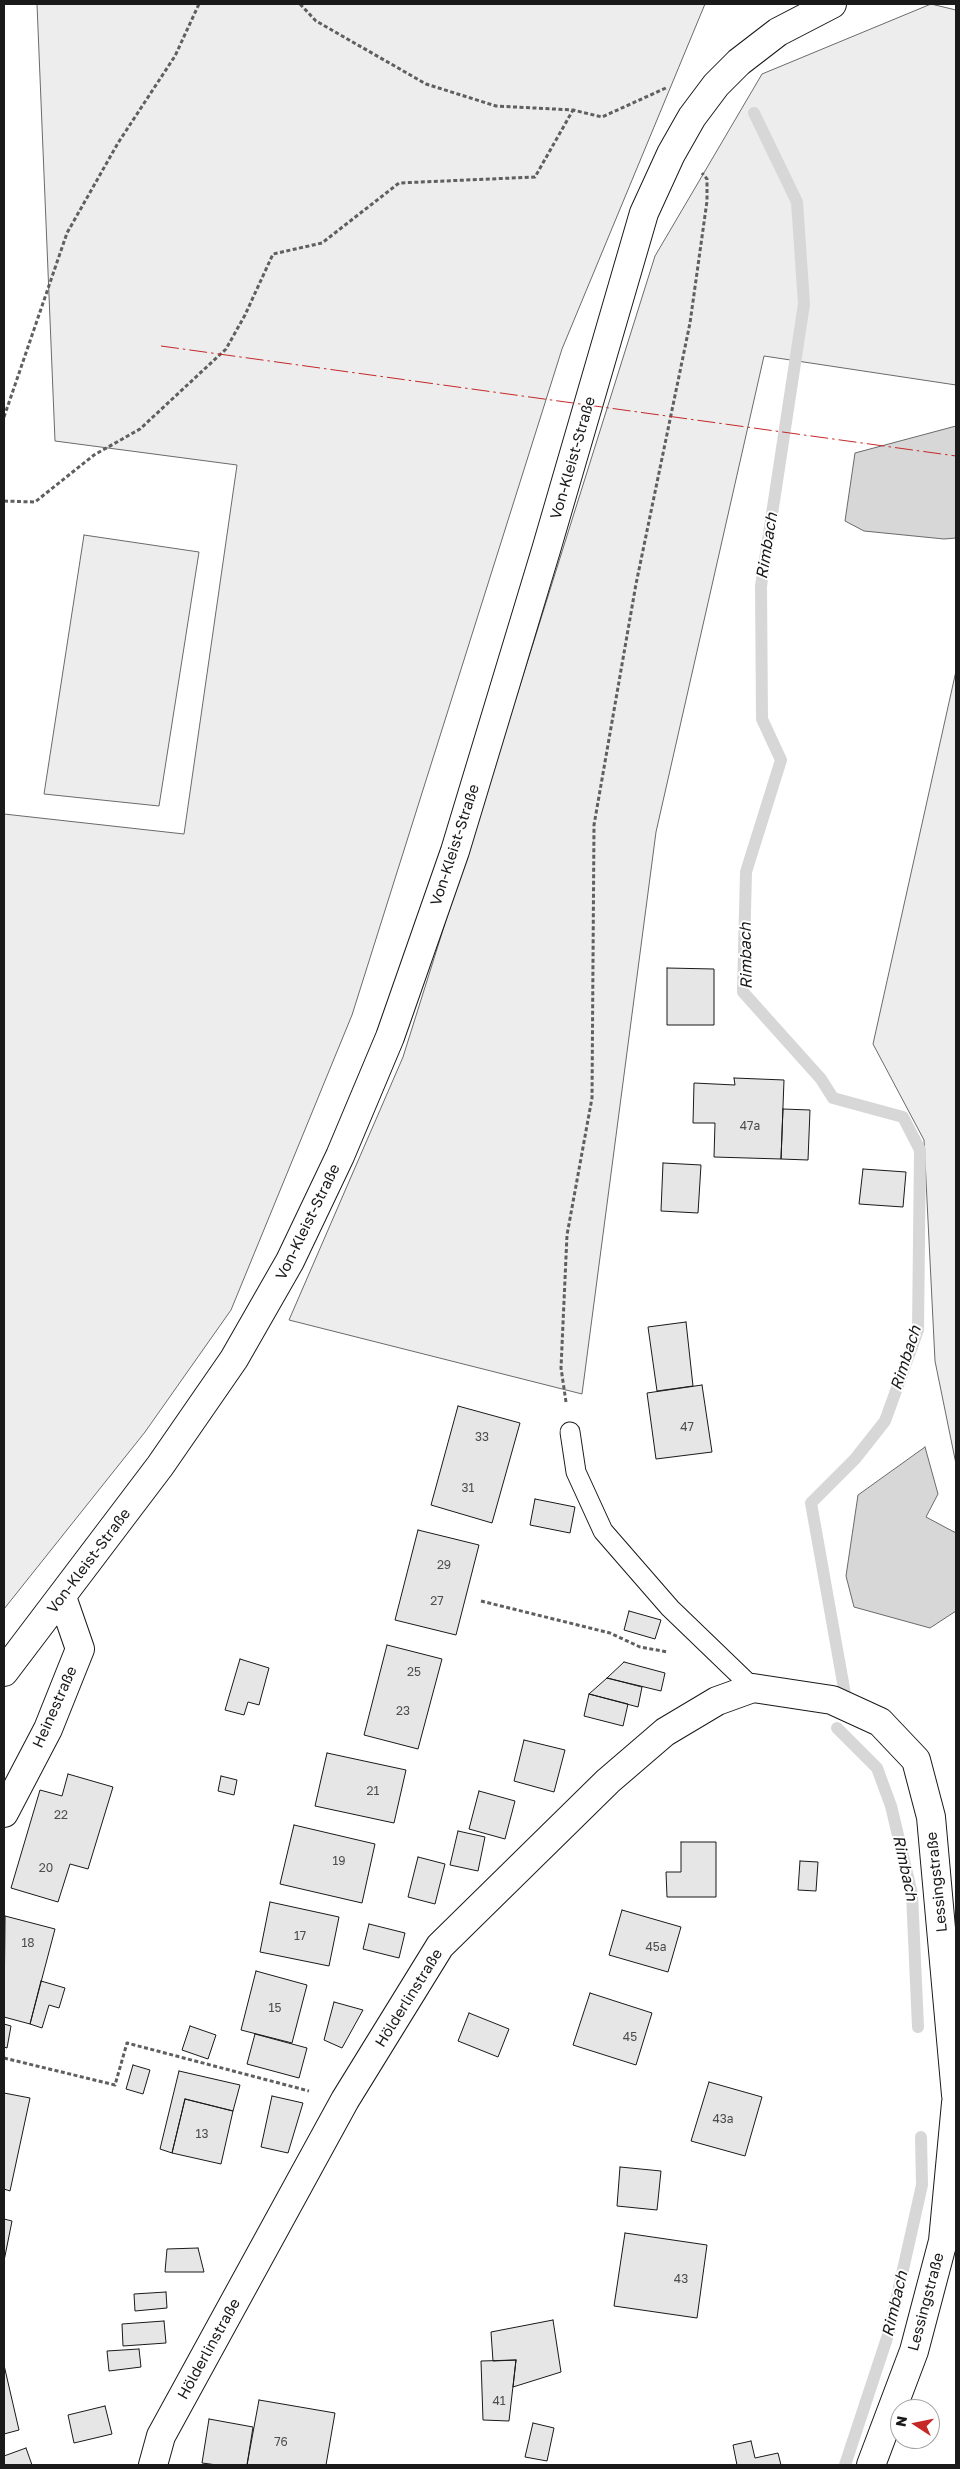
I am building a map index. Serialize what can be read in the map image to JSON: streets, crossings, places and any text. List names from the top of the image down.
{
  "streets": {
    "street": [
      "Von-Kleist-Straße",
      "Heinestraße",
      "Lessingstraße",
      "Hölderlinstraße"
    ]
  },
  "crossings": [
    ["Von-Kleist-Straße", "Heinestraße"],
    ["Lessingstraße", "Hölderlinstraße"]
  ],
  "water": ["Rimbach"],
  "house_numbers": [
    "47a",
    "47",
    "33",
    "31",
    "29",
    "27",
    "25",
    "23",
    "21",
    "22",
    "19",
    "20",
    "17",
    "18",
    "45a",
    "15",
    "45",
    "43a",
    "13",
    "43",
    "41",
    "76"
  ],
  "north": "left"
}
